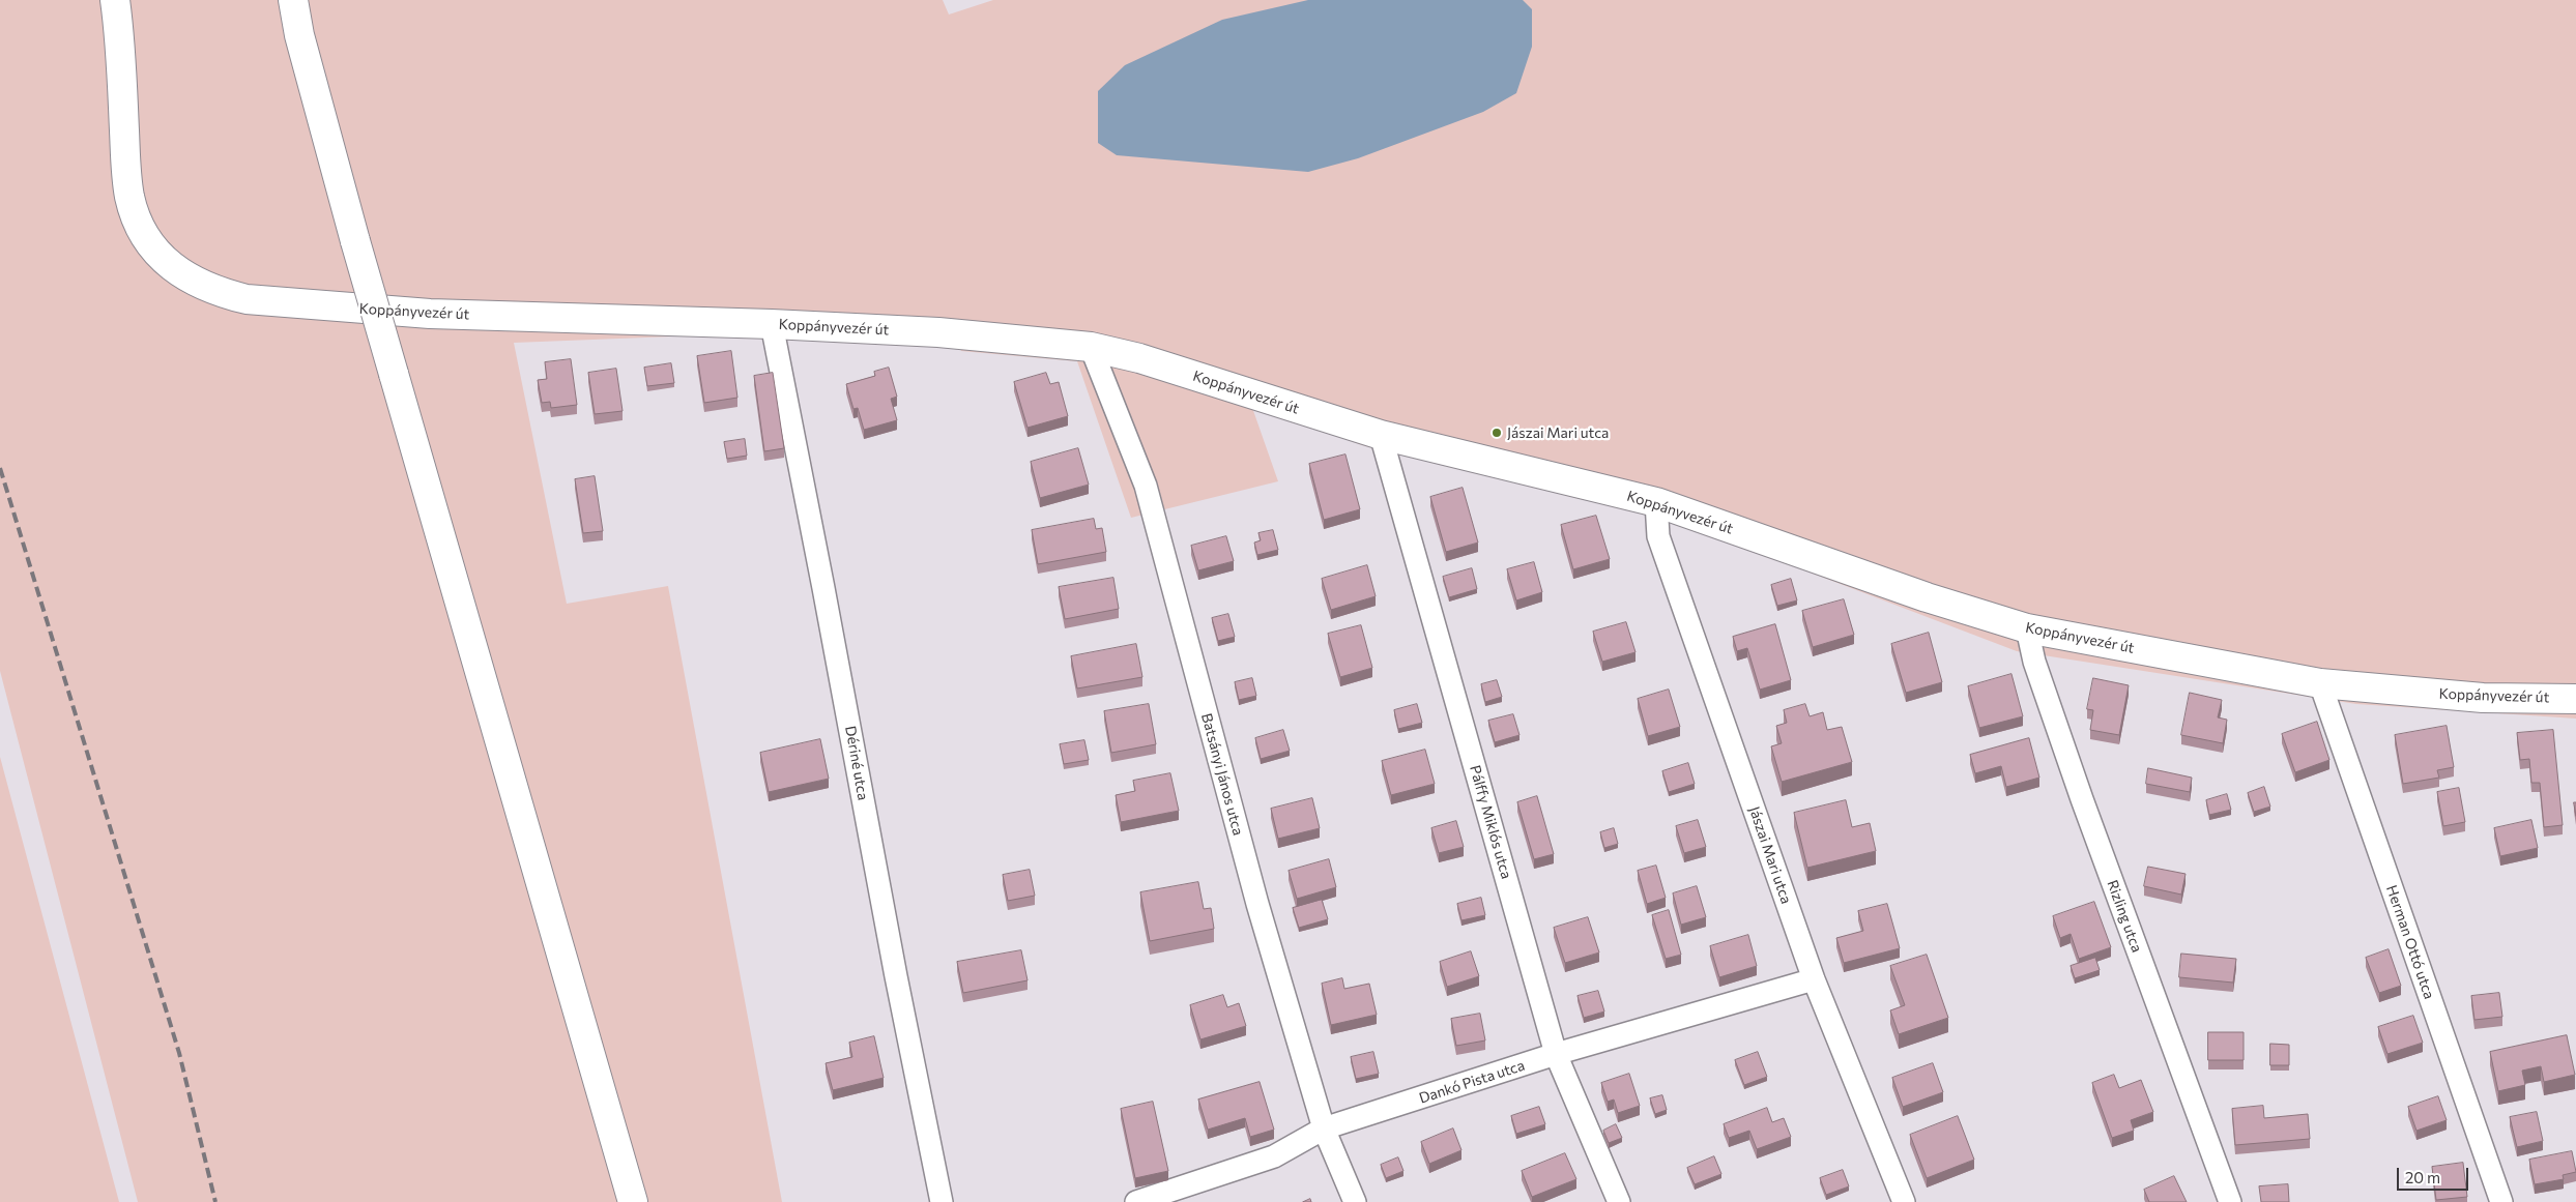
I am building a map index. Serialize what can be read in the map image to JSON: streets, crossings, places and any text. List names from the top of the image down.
{
  "streets": {
    "street": [
      "Koppányvezér út",
      "Dériné utca",
      "Batsányi János utca",
      "Pálffy Miklós utca",
      "Jászai Mari utca",
      "Rizling utca",
      "Herman Ottó utca",
      "Dankó Pista utca"
    ]
  },
  "crossings": [
    ["Koppányvezér út", "Dériné utca"],
    ["Koppányvezér út", "Batsányi János utca"],
    ["Koppányvezér út", "Pálffy Miklós utca"],
    ["Koppányvezér út", "Jászai Mari utca"],
    ["Koppányvezér út", "Rizling utca"],
    ["Koppányvezér út", "Herman Ottó utca"],
    ["Batsányi János utca", "Dankó Pista utca"],
    ["Pálffy Miklós utca", "Dankó Pista utca"],
    ["Jászai Mari utca", "Dankó Pista utca"]
  ],
  "places": ["Jászai Mari utca"],
  "scale_bar": "20 m"
}
